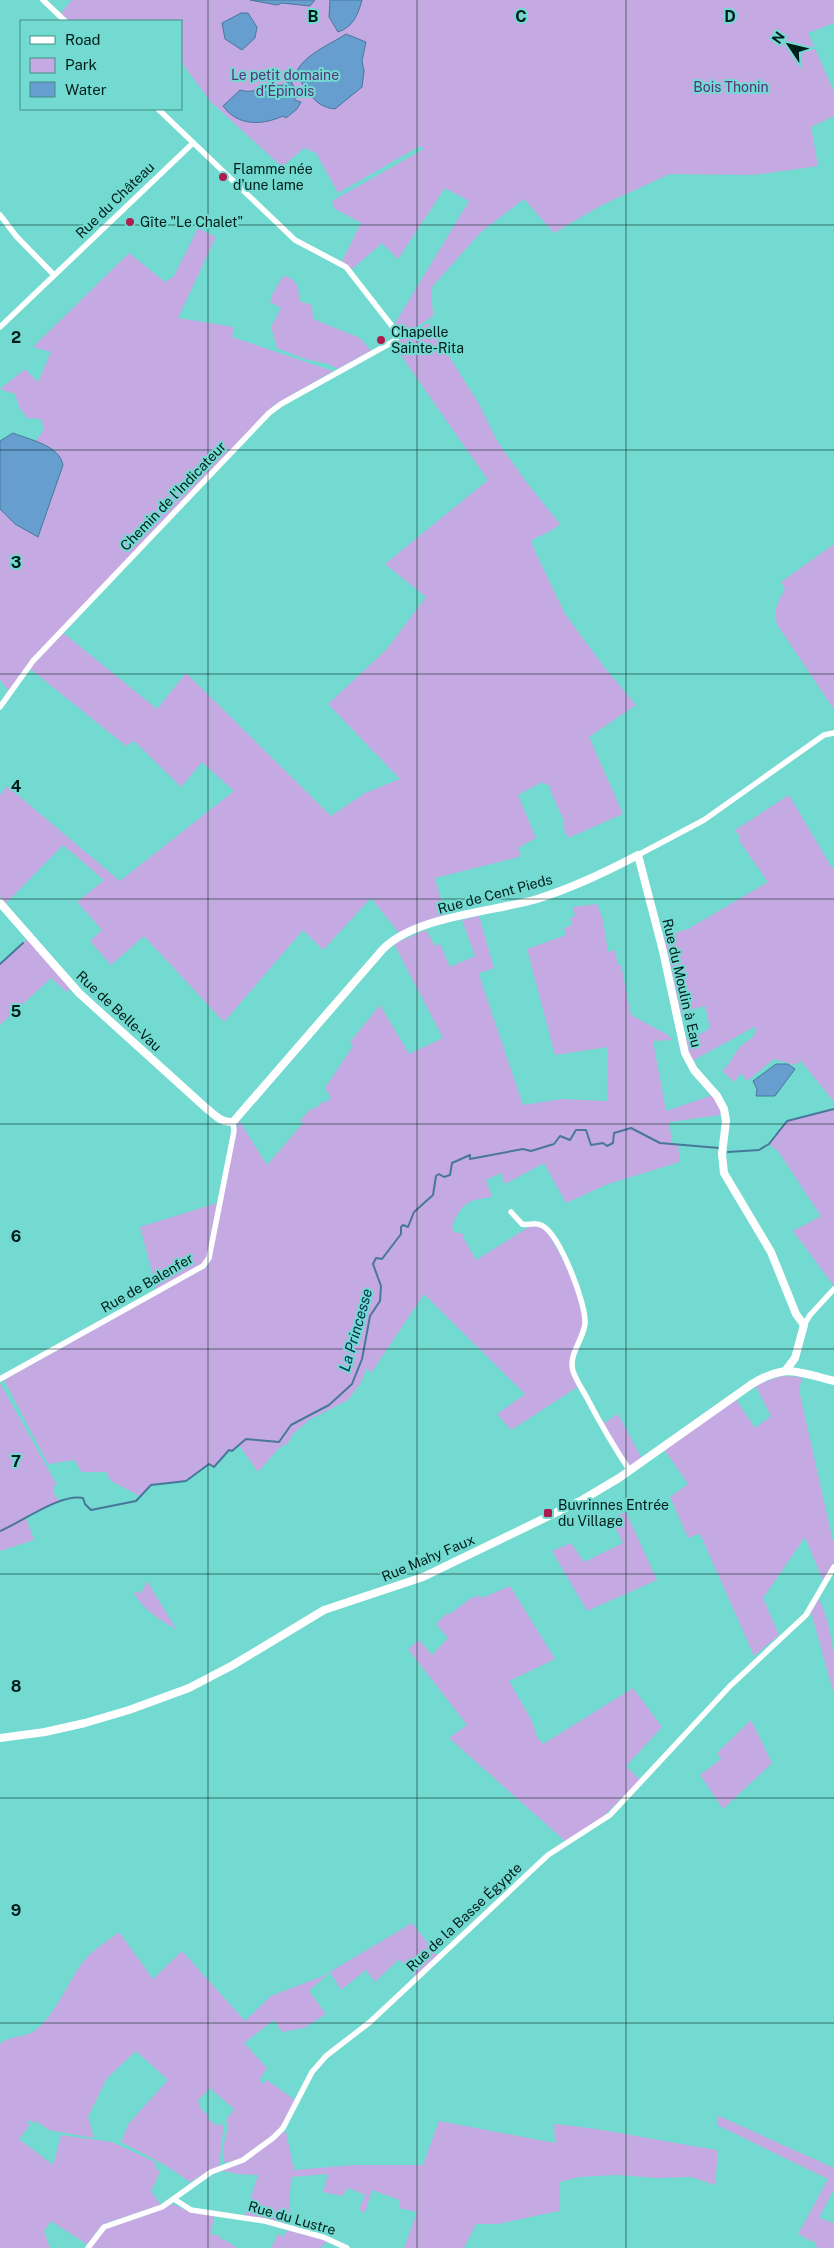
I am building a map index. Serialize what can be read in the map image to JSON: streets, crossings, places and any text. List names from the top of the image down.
{
  "streets": {
    "street": [
      "Rue du Château",
      "Chemin de l'Indicateur",
      "Rue de Cent Pieds",
      "Rue du Moulin à Eau",
      "Rue de Belle-Vau",
      "Rue de Balenfer",
      "Rue Mahy Faux",
      "Rue de la Basse Égypte",
      "Rue du Lustre"
    ]
  },
  "crossings": [
    ["Rue du Château", "Chemin de l'Indicateur"],
    ["Rue de Cent Pieds", "Rue du Moulin à Eau"],
    ["Rue de Cent Pieds", "Rue de Belle-Vau"],
    ["Rue de Cent Pieds", "Rue de Balenfer"],
    ["Rue de Belle-Vau", "Rue de Balenfer"],
    ["Rue de la Basse Égypte", "Rue du Lustre"]
  ],
  "water": ["La Princesse"],
  "parks": ["Le petit domaine d'Épinois", "Bois Thonin"],
  "places": {
    "other": ["Flamme née d'une lame", "Gîte \"Le Chalet\"", "Chapelle Sainte-Rita"],
    "transit": ["Buvrinnes Entrée du Village"]
  },
  "legend": ["Road", "Park", "Water"],
  "north": "top left",
  "grid": {
    "columns": ["B", "C", "D"],
    "rows": [
      "2",
      "3",
      "4",
      "5",
      "6",
      "7",
      "8",
      "9"
    ]
  }
}
